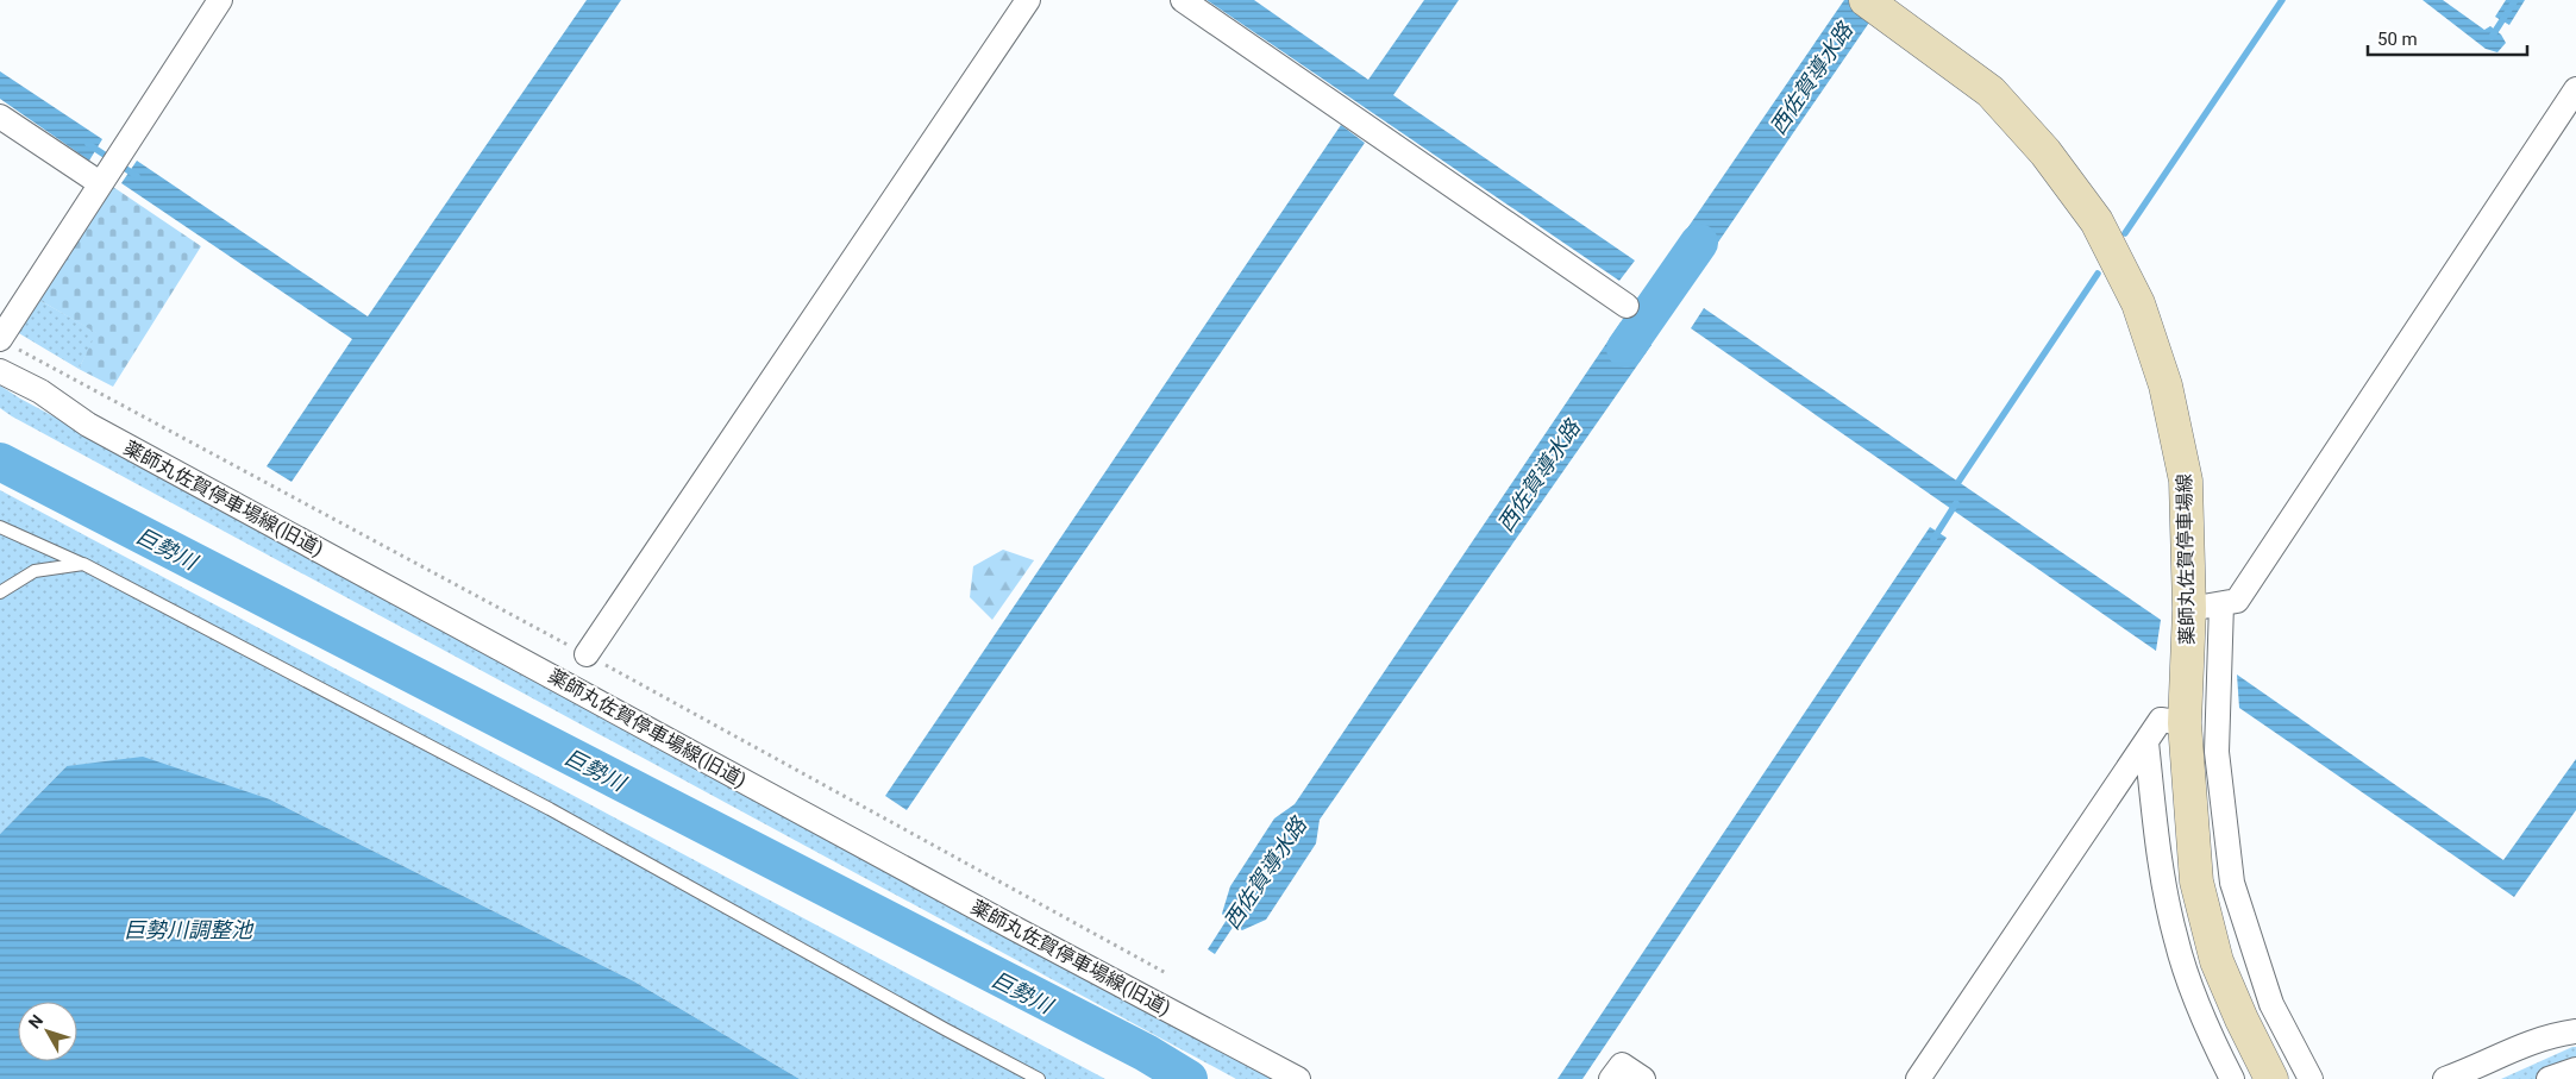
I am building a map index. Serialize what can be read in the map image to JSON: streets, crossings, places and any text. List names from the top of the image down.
{
  "streets": {
    "main road": ["薬師丸佐賀停車場線"],
    "street": ["薬師丸佐賀停車場線(旧道)"]
  },
  "water": ["西佐賀導水路", "巨勢川", "巨勢川調整池"],
  "scale_bar": "50 m",
  "north": "top left"
}
